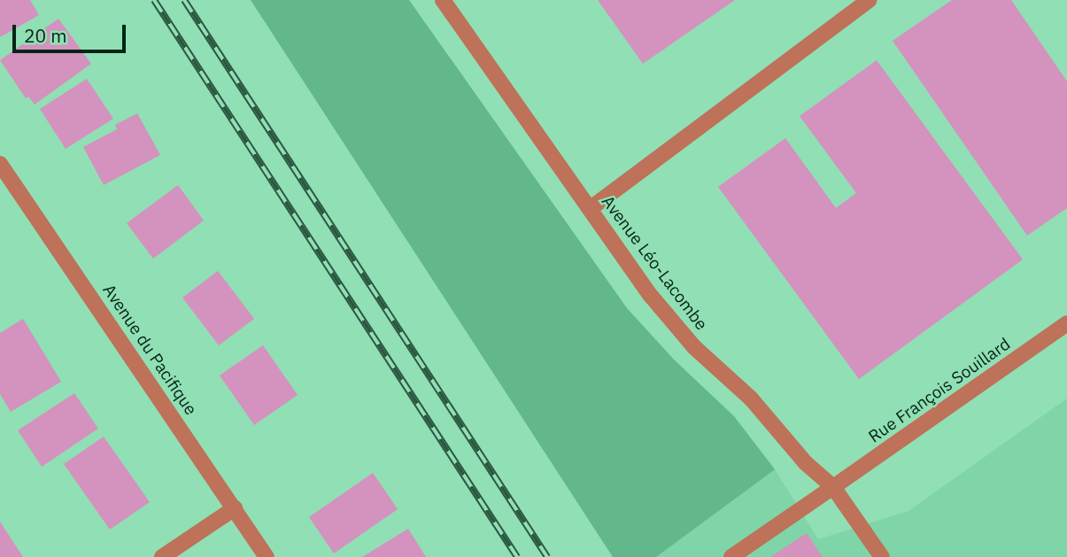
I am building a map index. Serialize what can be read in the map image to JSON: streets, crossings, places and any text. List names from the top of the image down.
{
  "streets": {
    "street": ["Avenue Léo-Lacombe", "Avenue du Pacifique", "Rue François Souillard"]
  },
  "crossings": [
    ["Avenue Léo-Lacombe", "Rue François Souillard"]
  ],
  "scale_bar": "20 m"
}
